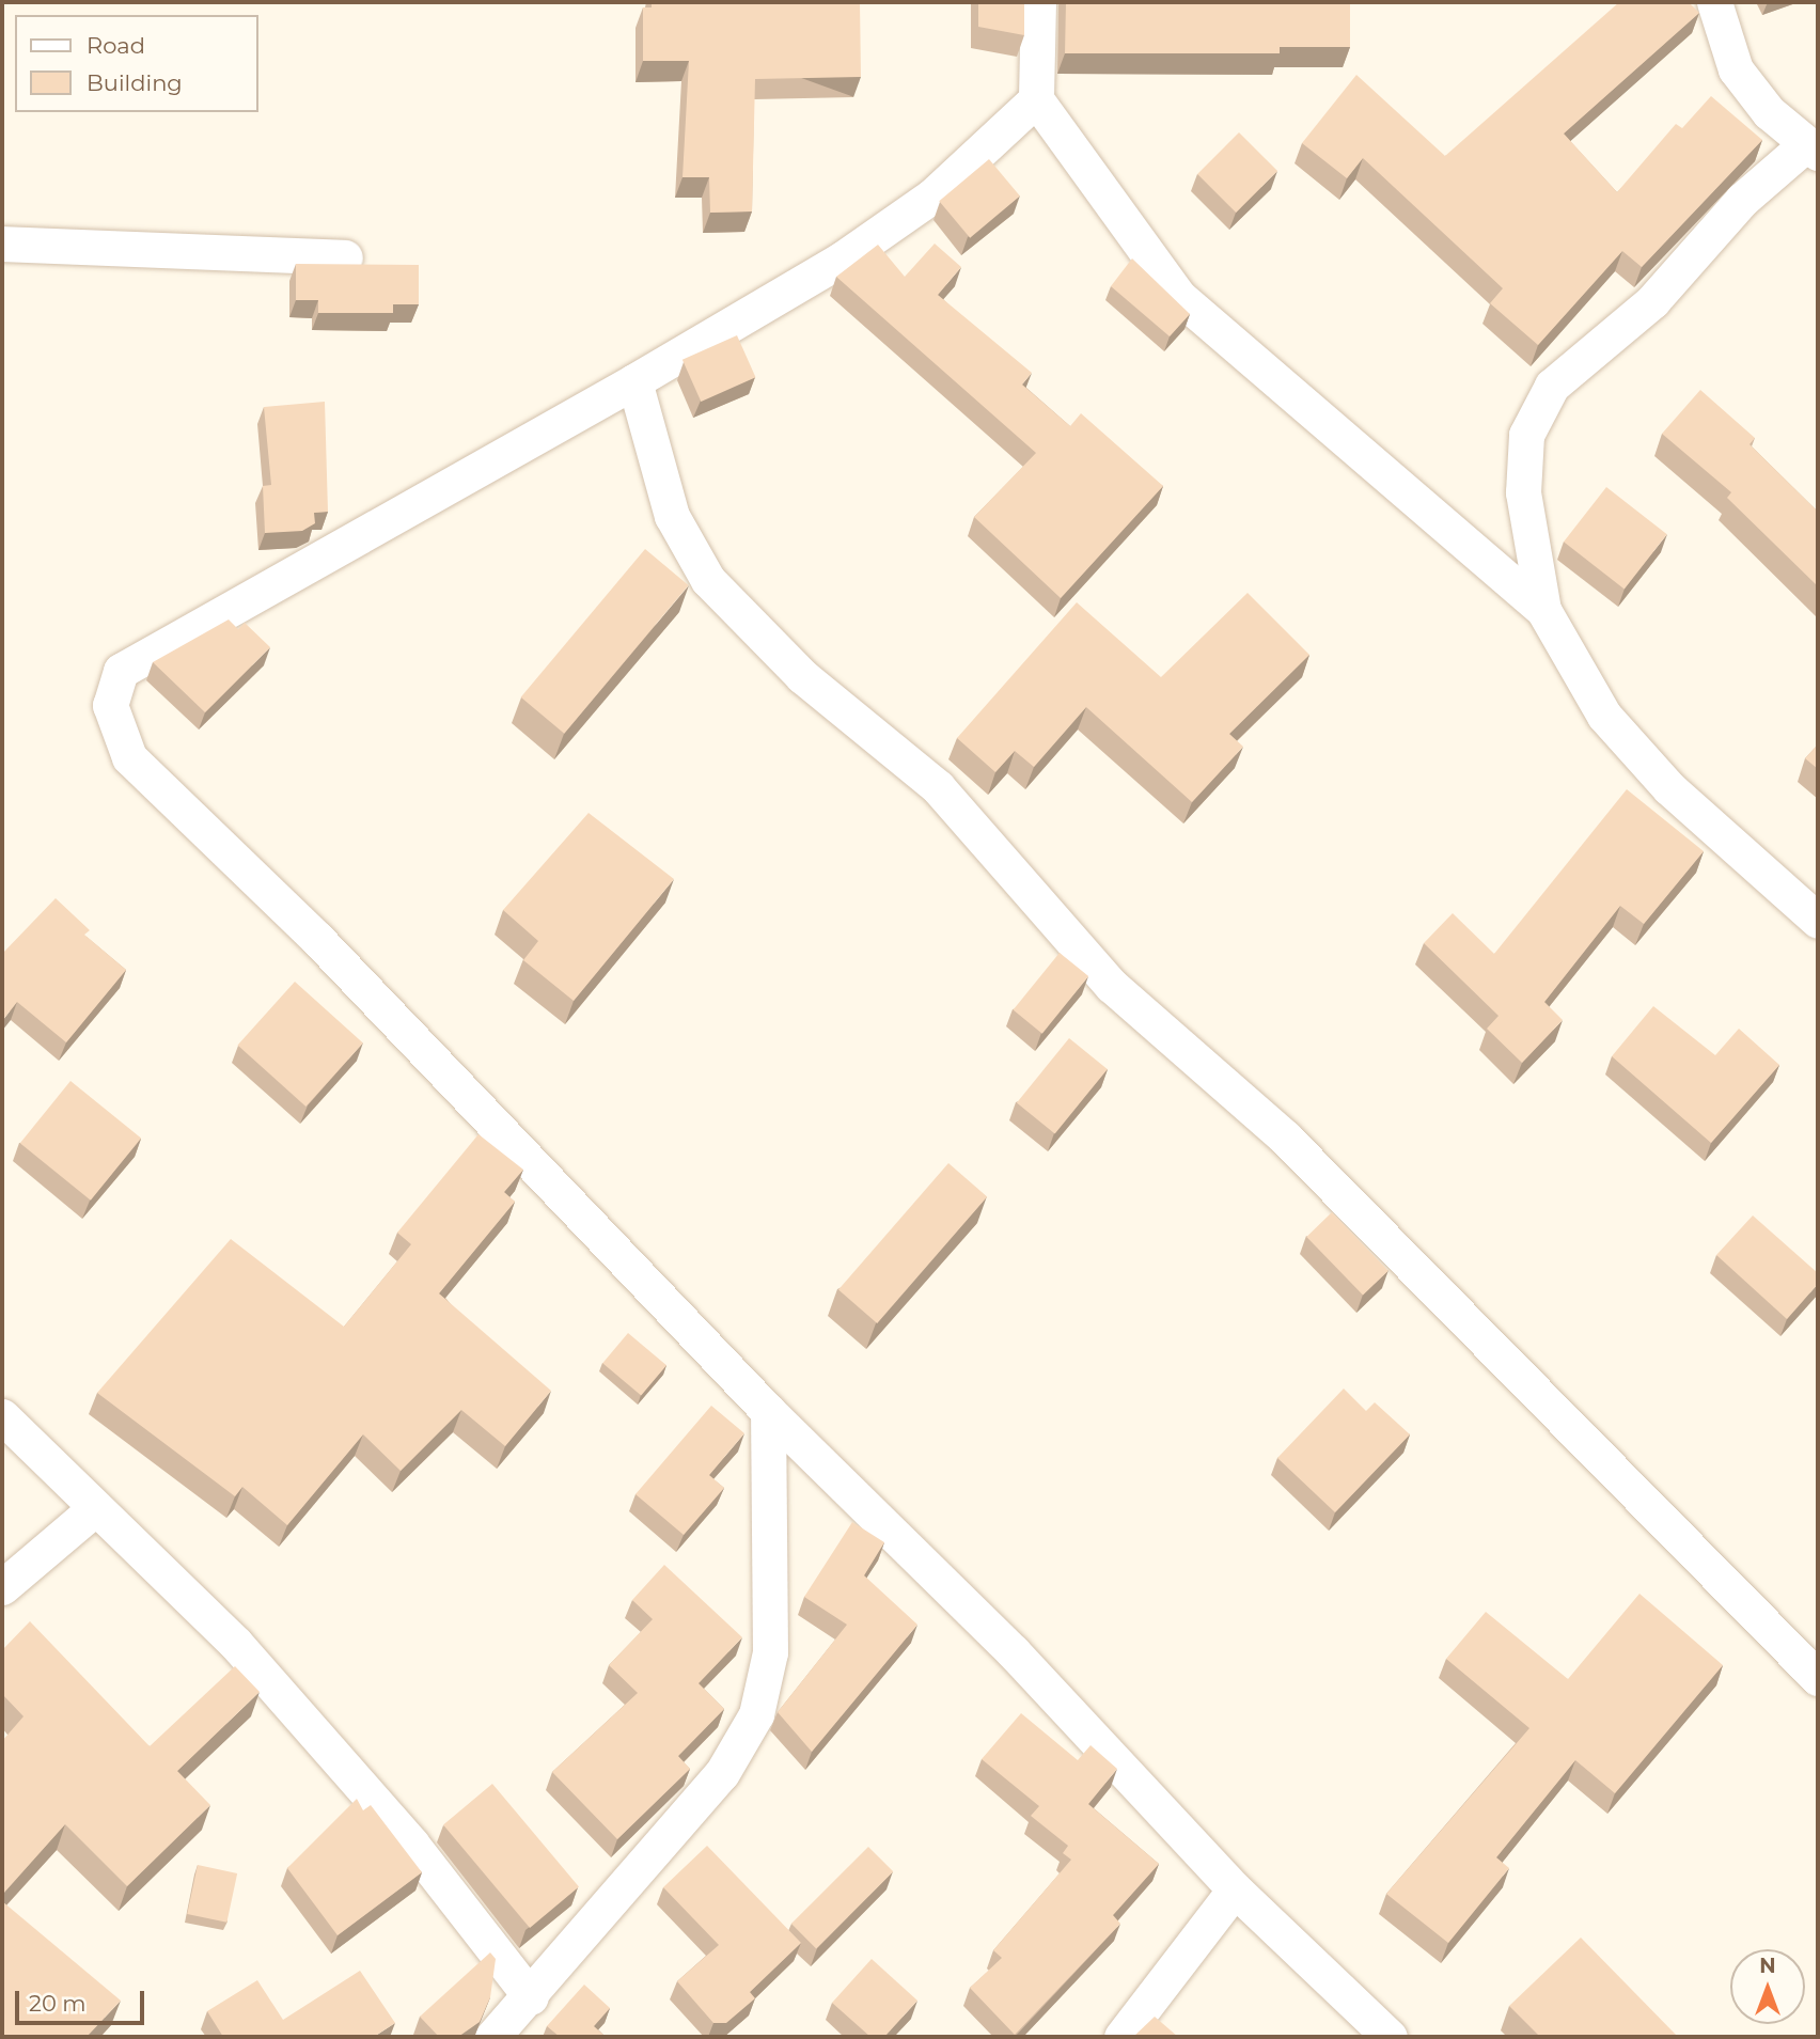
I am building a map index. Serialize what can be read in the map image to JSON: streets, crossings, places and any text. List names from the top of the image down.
{
  "legend": ["Road", "Building"],
  "scale_bar": "20 m",
  "north": "top"
}
